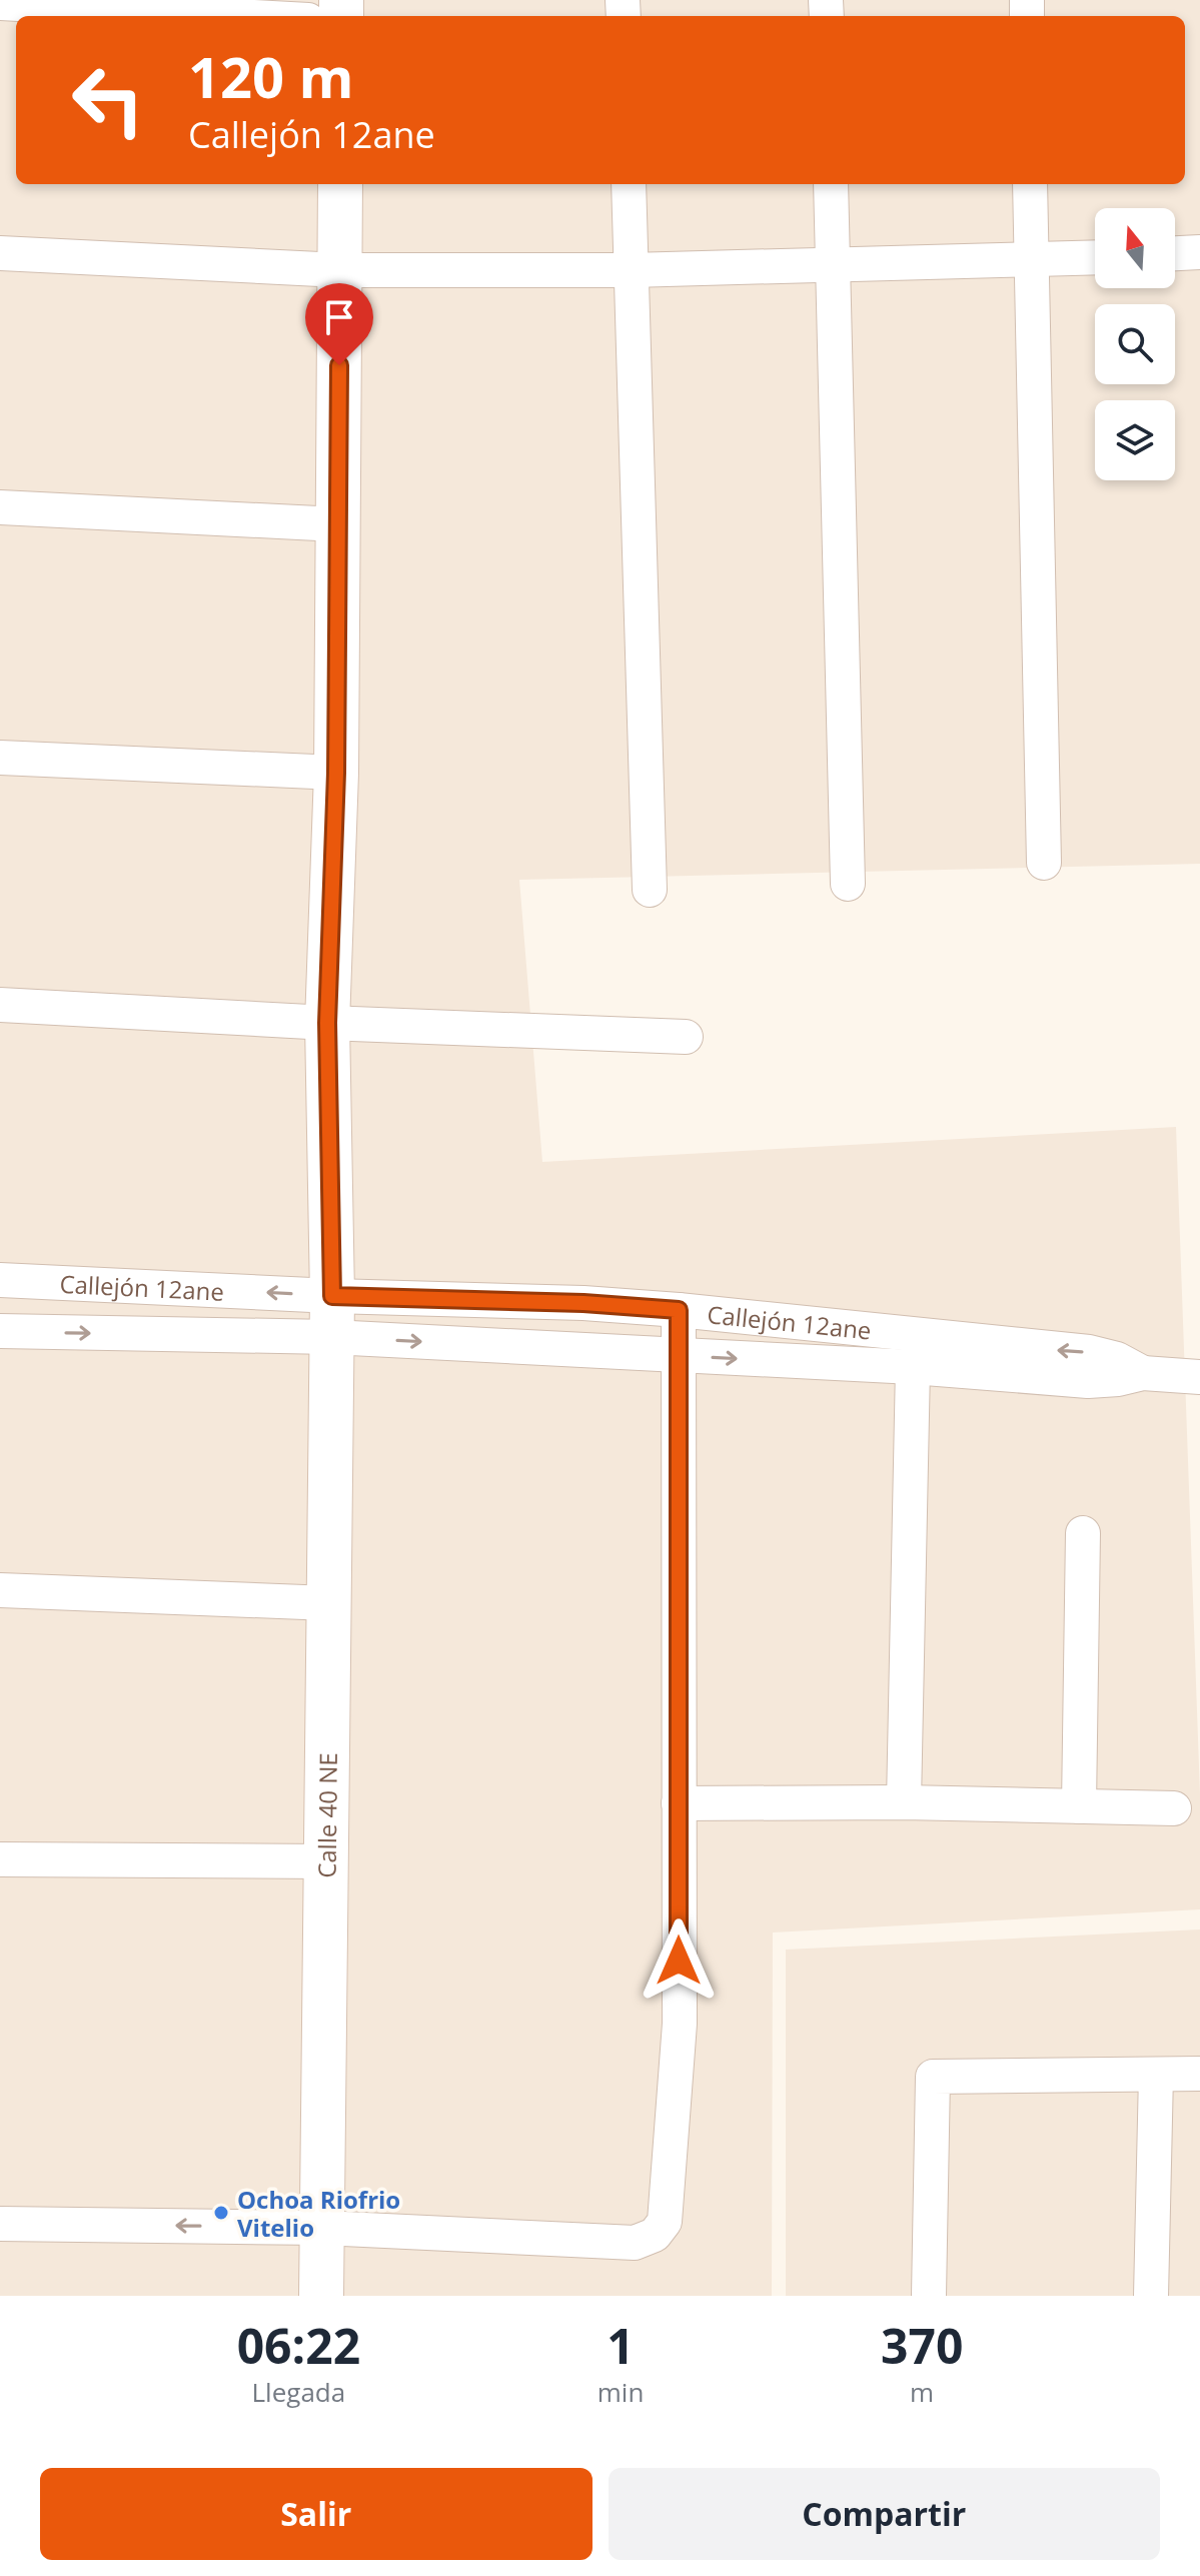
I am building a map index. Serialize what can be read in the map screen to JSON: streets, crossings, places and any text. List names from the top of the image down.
{
  "streets": {
    "street": ["Callejón 12ane", "Calle 40 NE"]
  },
  "crossings": [
    ["Callejón 12ane", "Calle 40 NE"]
  ],
  "places": ["Ochoa Riofrio Vitelio"],
  "north": "top",
  "page": {
    "turn": ["120 m", "Callejón 12ane"],
    "eta": [
      "06:22",
      "Llegada",
      "1",
      "min",
      "370",
      "m"
    ],
    "buttons": ["Salir", "Compartir"]
  }
}
